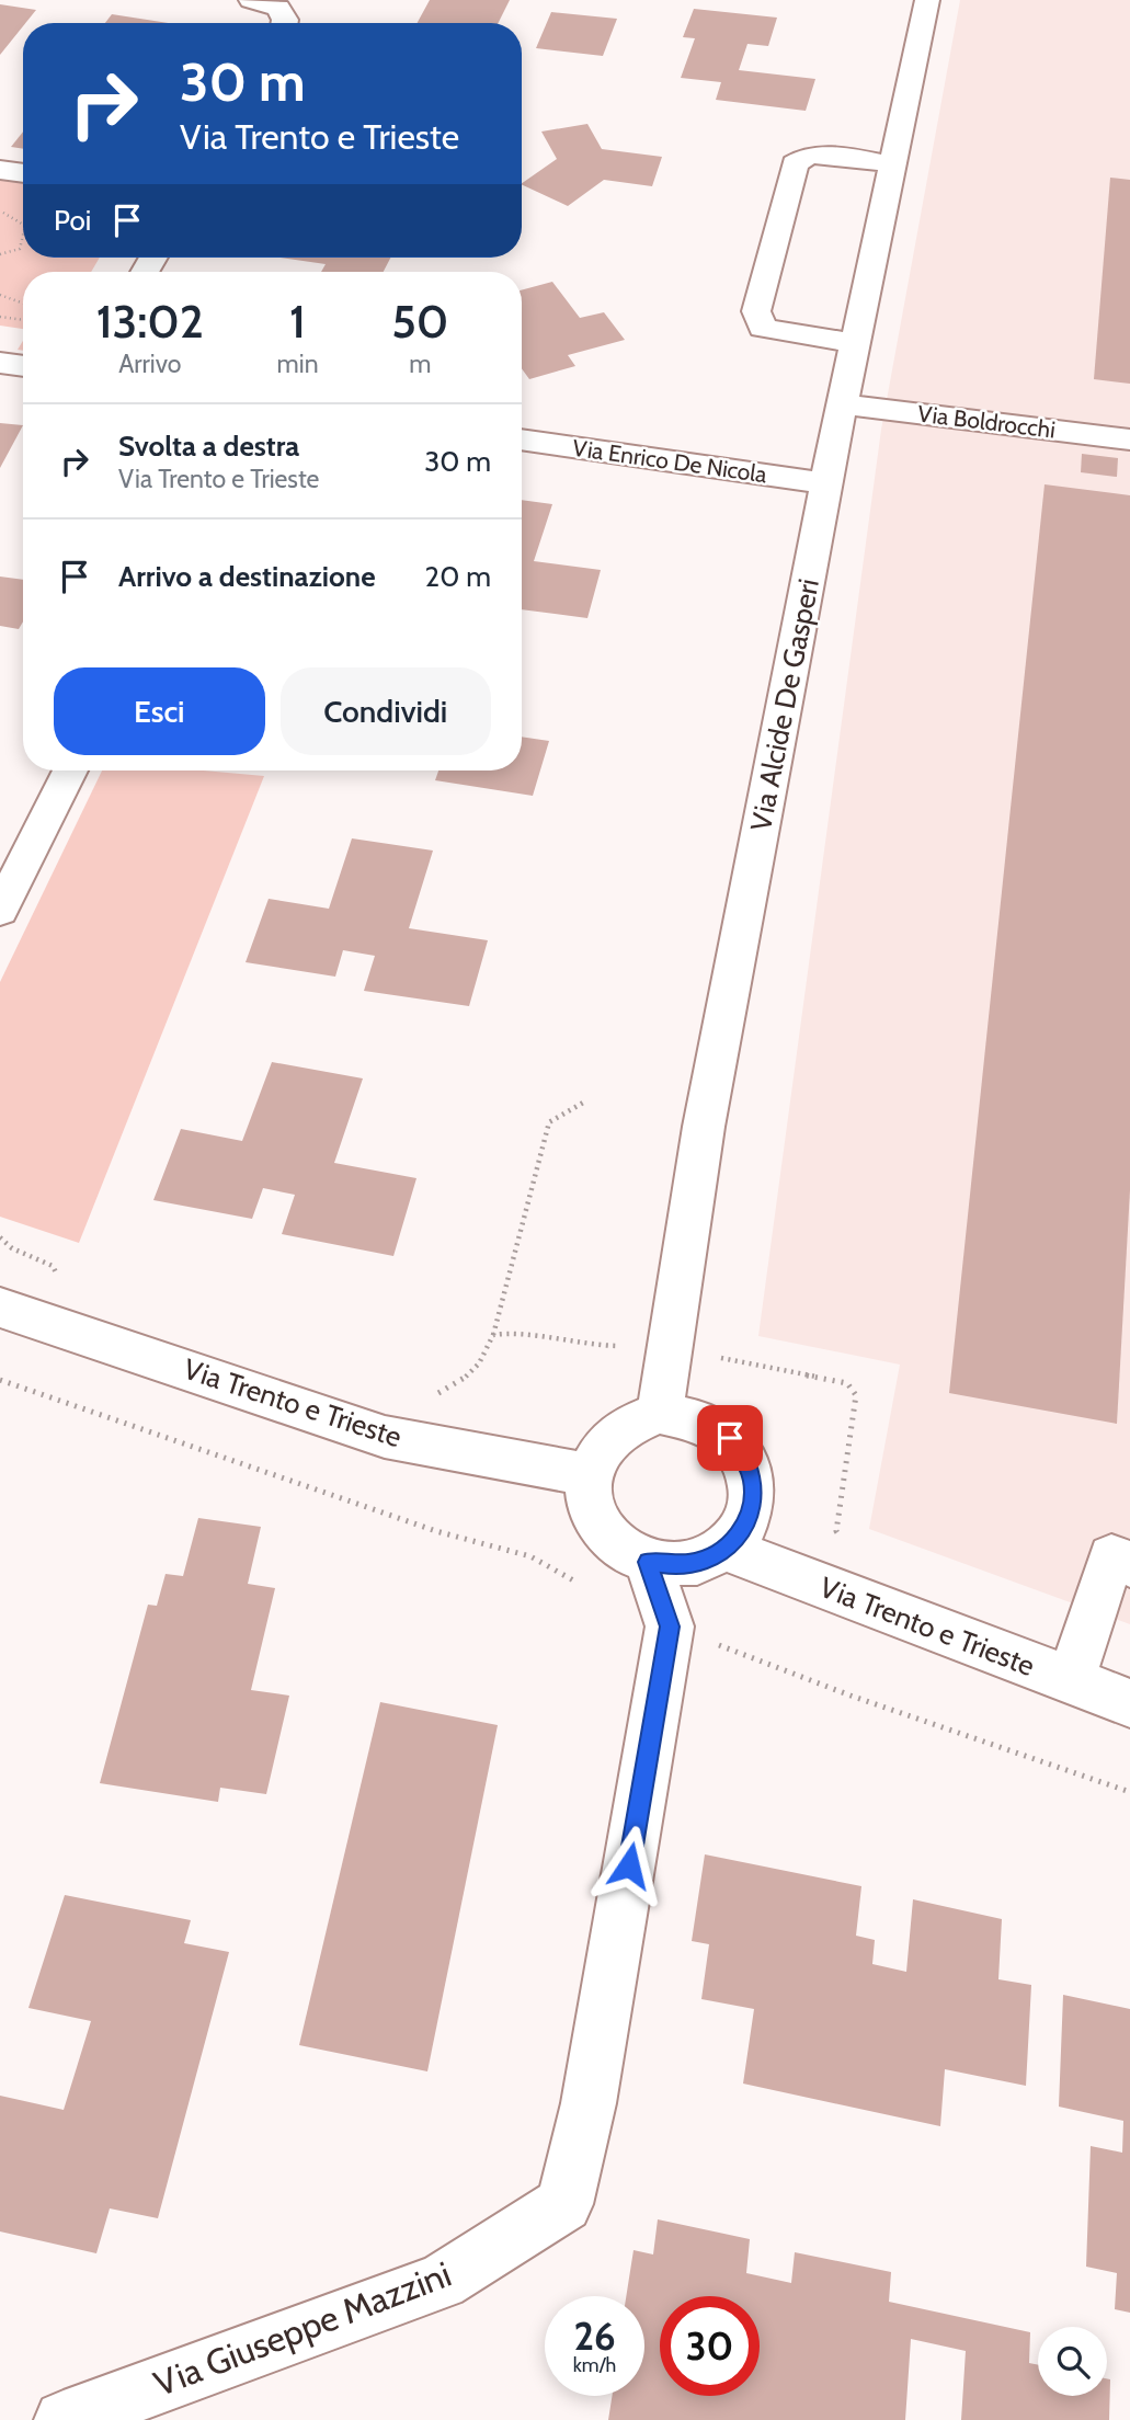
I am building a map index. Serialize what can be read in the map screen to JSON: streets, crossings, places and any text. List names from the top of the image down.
{
  "streets": {
    "street": [
      "Via Boldrocchi",
      "Via Enrico De Nicola",
      "Via Alcide De Gasperi",
      "Via Trento e Trieste",
      "Via Giuseppe Mazzini"
    ]
  },
  "crossings": [
    ["Via Boldrocchi", "Via Alcide De Gasperi"],
    ["Via Enrico De Nicola", "Via Alcide De Gasperi"],
    ["Via Alcide De Gasperi", "Via Trento e Trieste"],
    ["Via Alcide De Gasperi", "Via Giuseppe Mazzini"],
    ["Via Trento e Trieste", "Via Giuseppe Mazzini"]
  ],
  "page": {
    "turn": ["30 m", "Via Trento e Trieste"],
    "then": "Poi",
    "eta": [
      "13:02",
      "Arrivo",
      "1",
      "min",
      "50",
      "m"
    ],
    "list": [
      {
        "name": "Svolta a destra",
        "note": "Via Trento e Trieste",
        "value": "30 m"
      },
      {
        "name": "Arrivo a destinazione",
        "value": "20 m"
      }
    ],
    "buttons": ["Esci", "Condividi"],
    "speed": "26 km/h",
    "limit": "30"
  }
}
